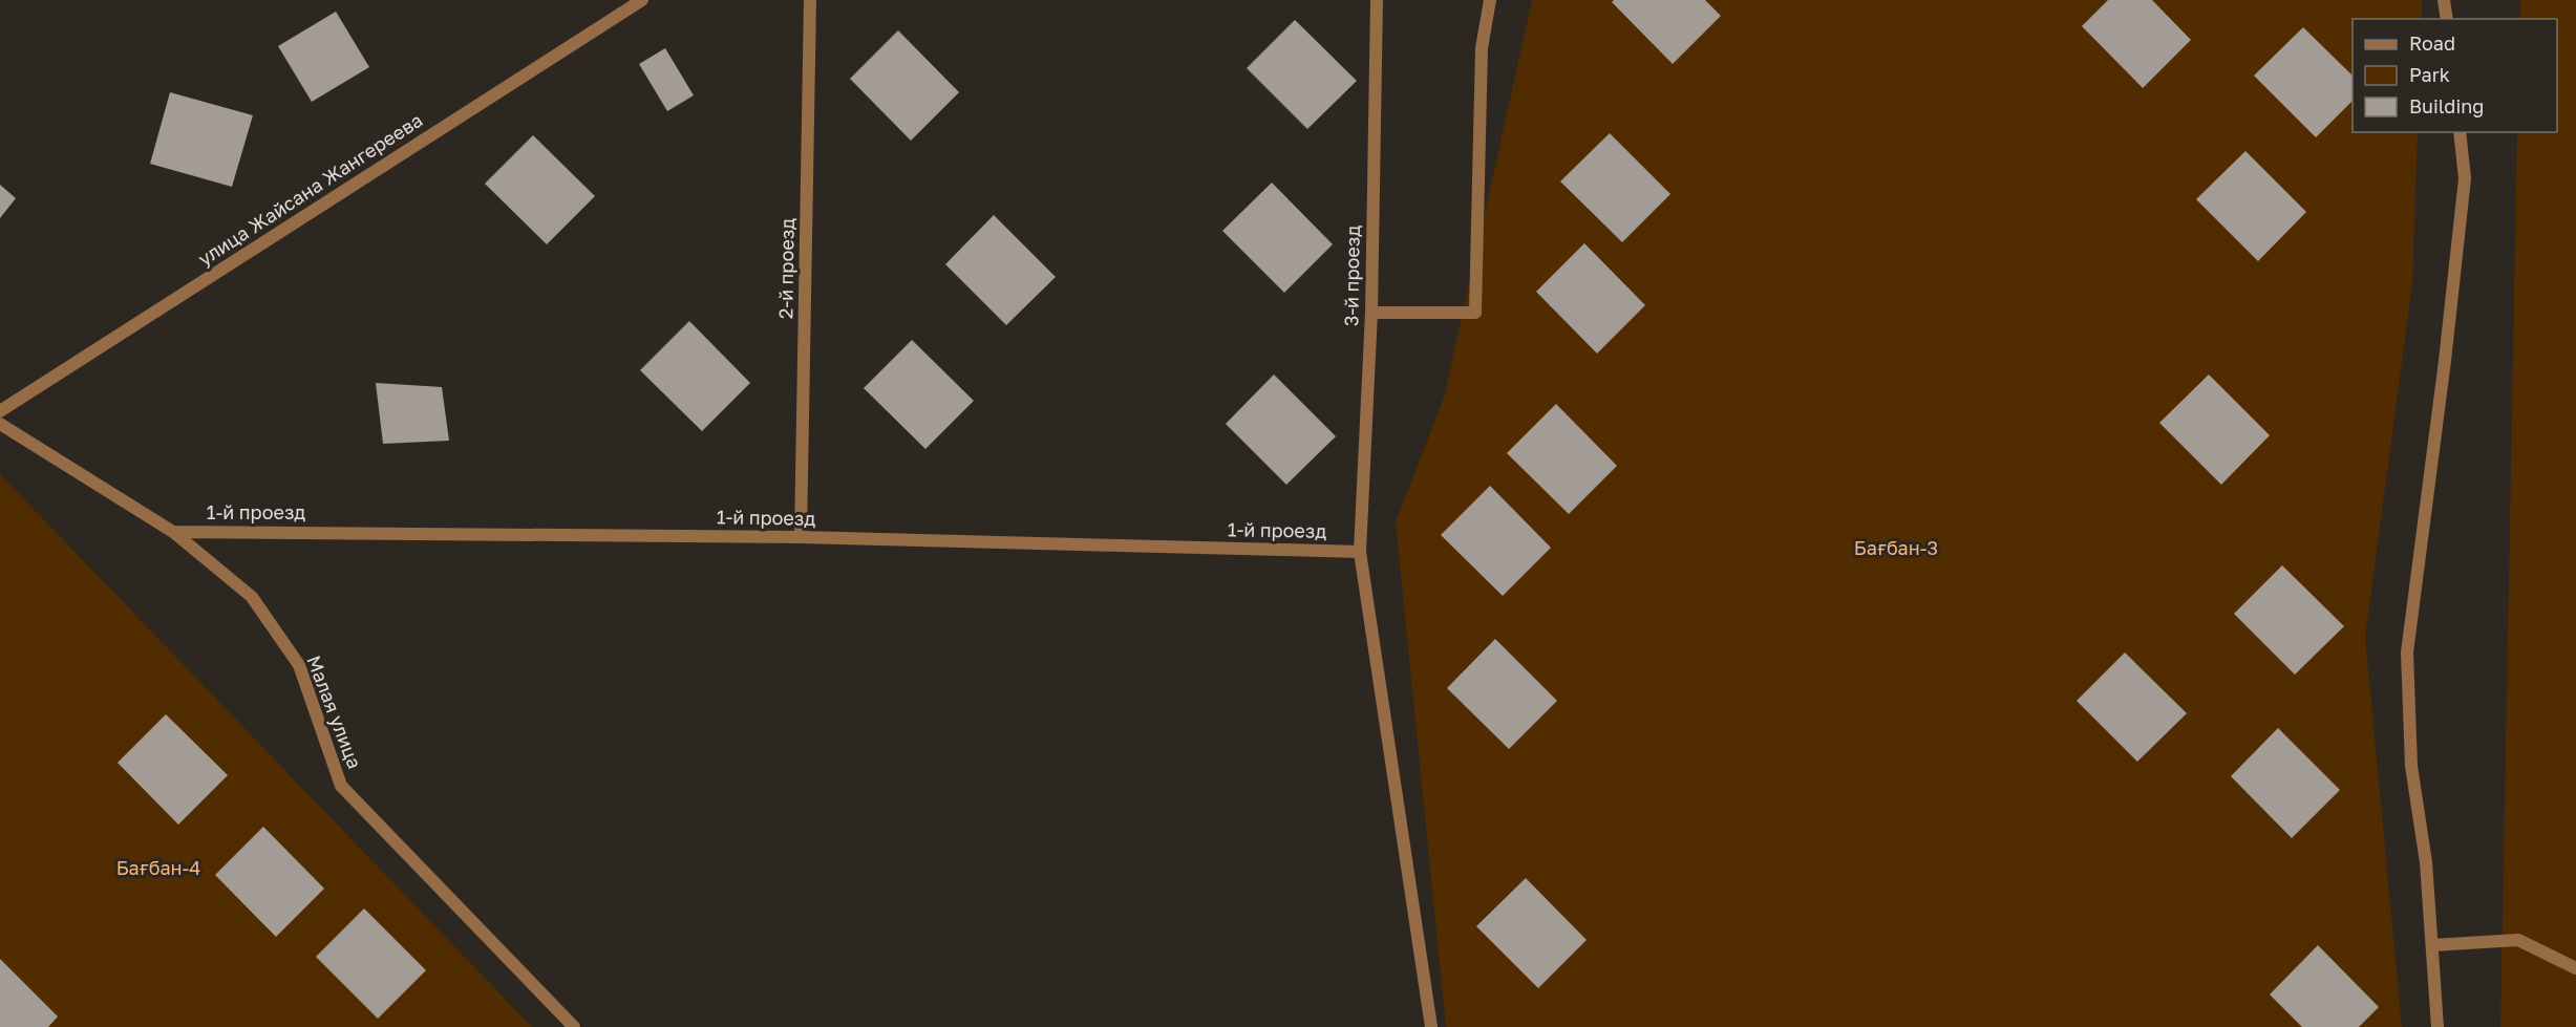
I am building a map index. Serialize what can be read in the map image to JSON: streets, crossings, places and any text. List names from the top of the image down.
{
  "streets": {
    "street": [
      "улица Жайсана Жангереева",
      "2-й проезд",
      "3-й проезд",
      "1-й проезд",
      "Малая улица"
    ]
  },
  "crossings": [
    ["2-й проезд", "1-й проезд"],
    ["3-й проезд", "1-й проезд"],
    ["1-й проезд", "Малая улица"]
  ],
  "parks": ["Бағбан-3", "Бағбан-4"],
  "legend": ["Road", "Park", "Building"]
}
